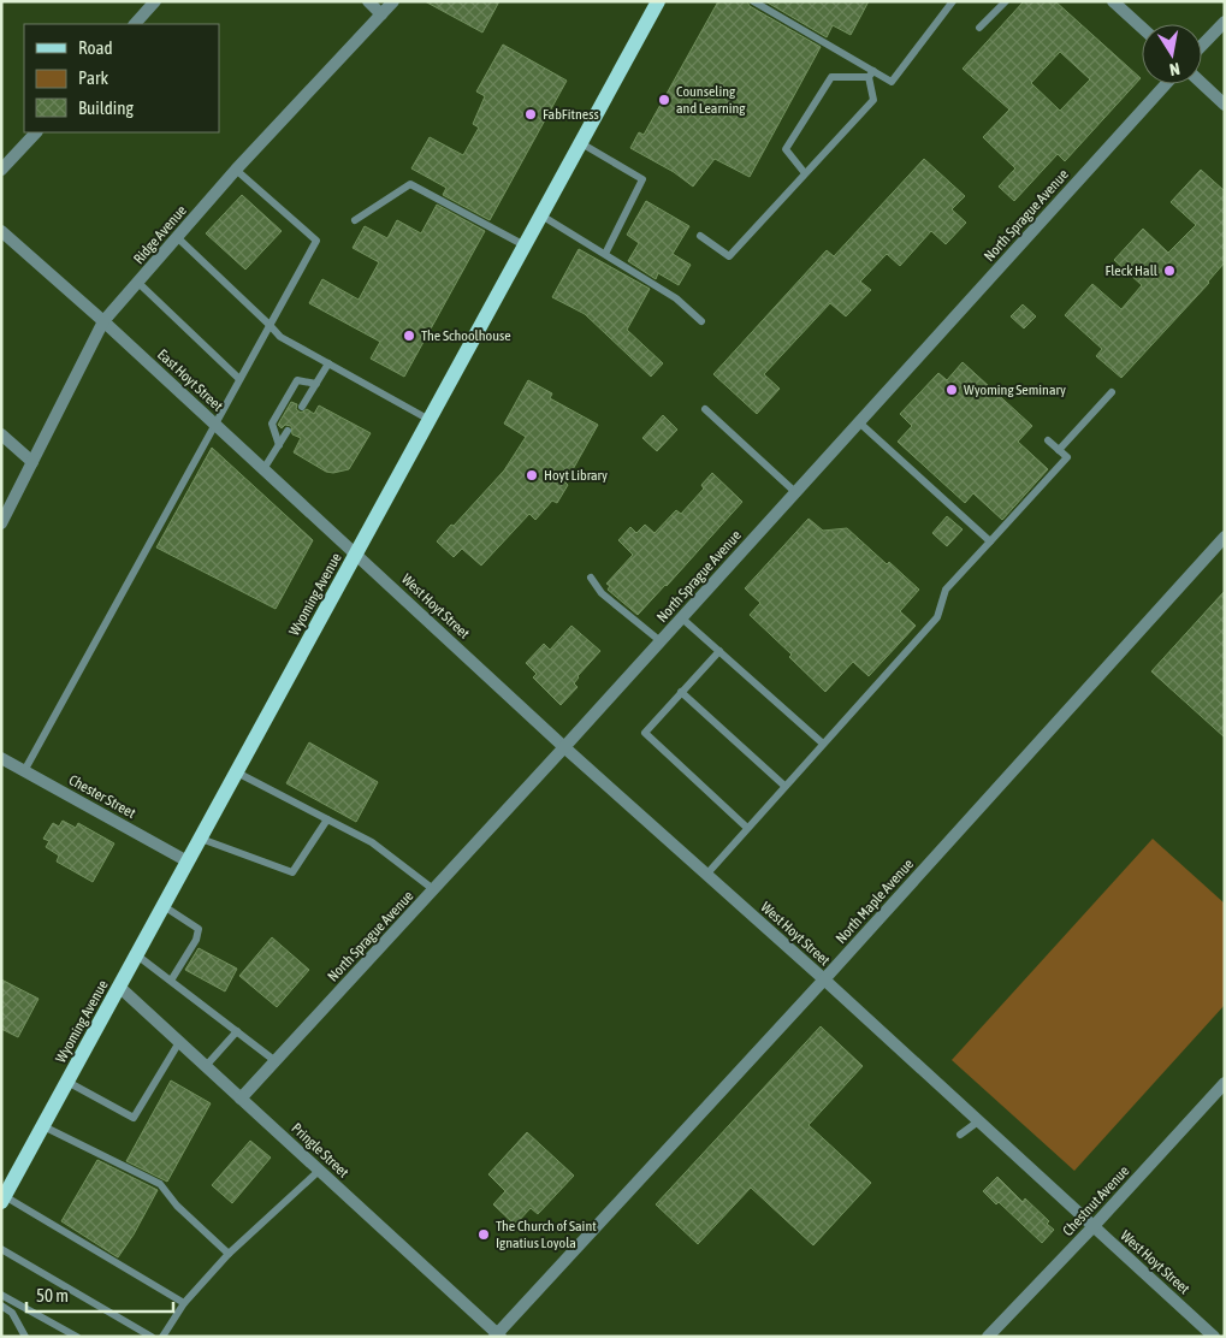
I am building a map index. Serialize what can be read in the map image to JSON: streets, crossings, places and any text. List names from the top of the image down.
{
  "streets": {
    "main road": ["Wyoming Avenue"],
    "street": [
      "North Sprague Avenue",
      "Ridge Avenue",
      "East Hoyt Street",
      "West Hoyt Street",
      "Chester Street",
      "North Maple Avenue",
      "Pringle Street",
      "Chestnut Avenue"
    ]
  },
  "crossings": [
    ["North Sprague Avenue", "West Hoyt Street"],
    ["North Sprague Avenue", "Pringle Street"],
    ["Ridge Avenue", "East Hoyt Street"],
    ["East Hoyt Street", "Wyoming Avenue"],
    ["East Hoyt Street", "West Hoyt Street"],
    ["Wyoming Avenue", "West Hoyt Street"],
    ["Wyoming Avenue", "Chester Street"],
    ["Wyoming Avenue", "Pringle Street"],
    ["West Hoyt Street", "North Maple Avenue"],
    ["West Hoyt Street", "Chestnut Avenue"],
    ["North Maple Avenue", "Pringle Street"]
  ],
  "places": [
    "Counseling and Learning",
    "FabFitness",
    "Fleck Hall",
    "The Schoolhouse",
    "Wyoming Seminary",
    "Hoyt Library",
    "The Church of Saint Ignatius Loyola"
  ],
  "legend": ["Road", "Park", "Building"],
  "scale_bar": "50 m",
  "north": "bottom"
}
